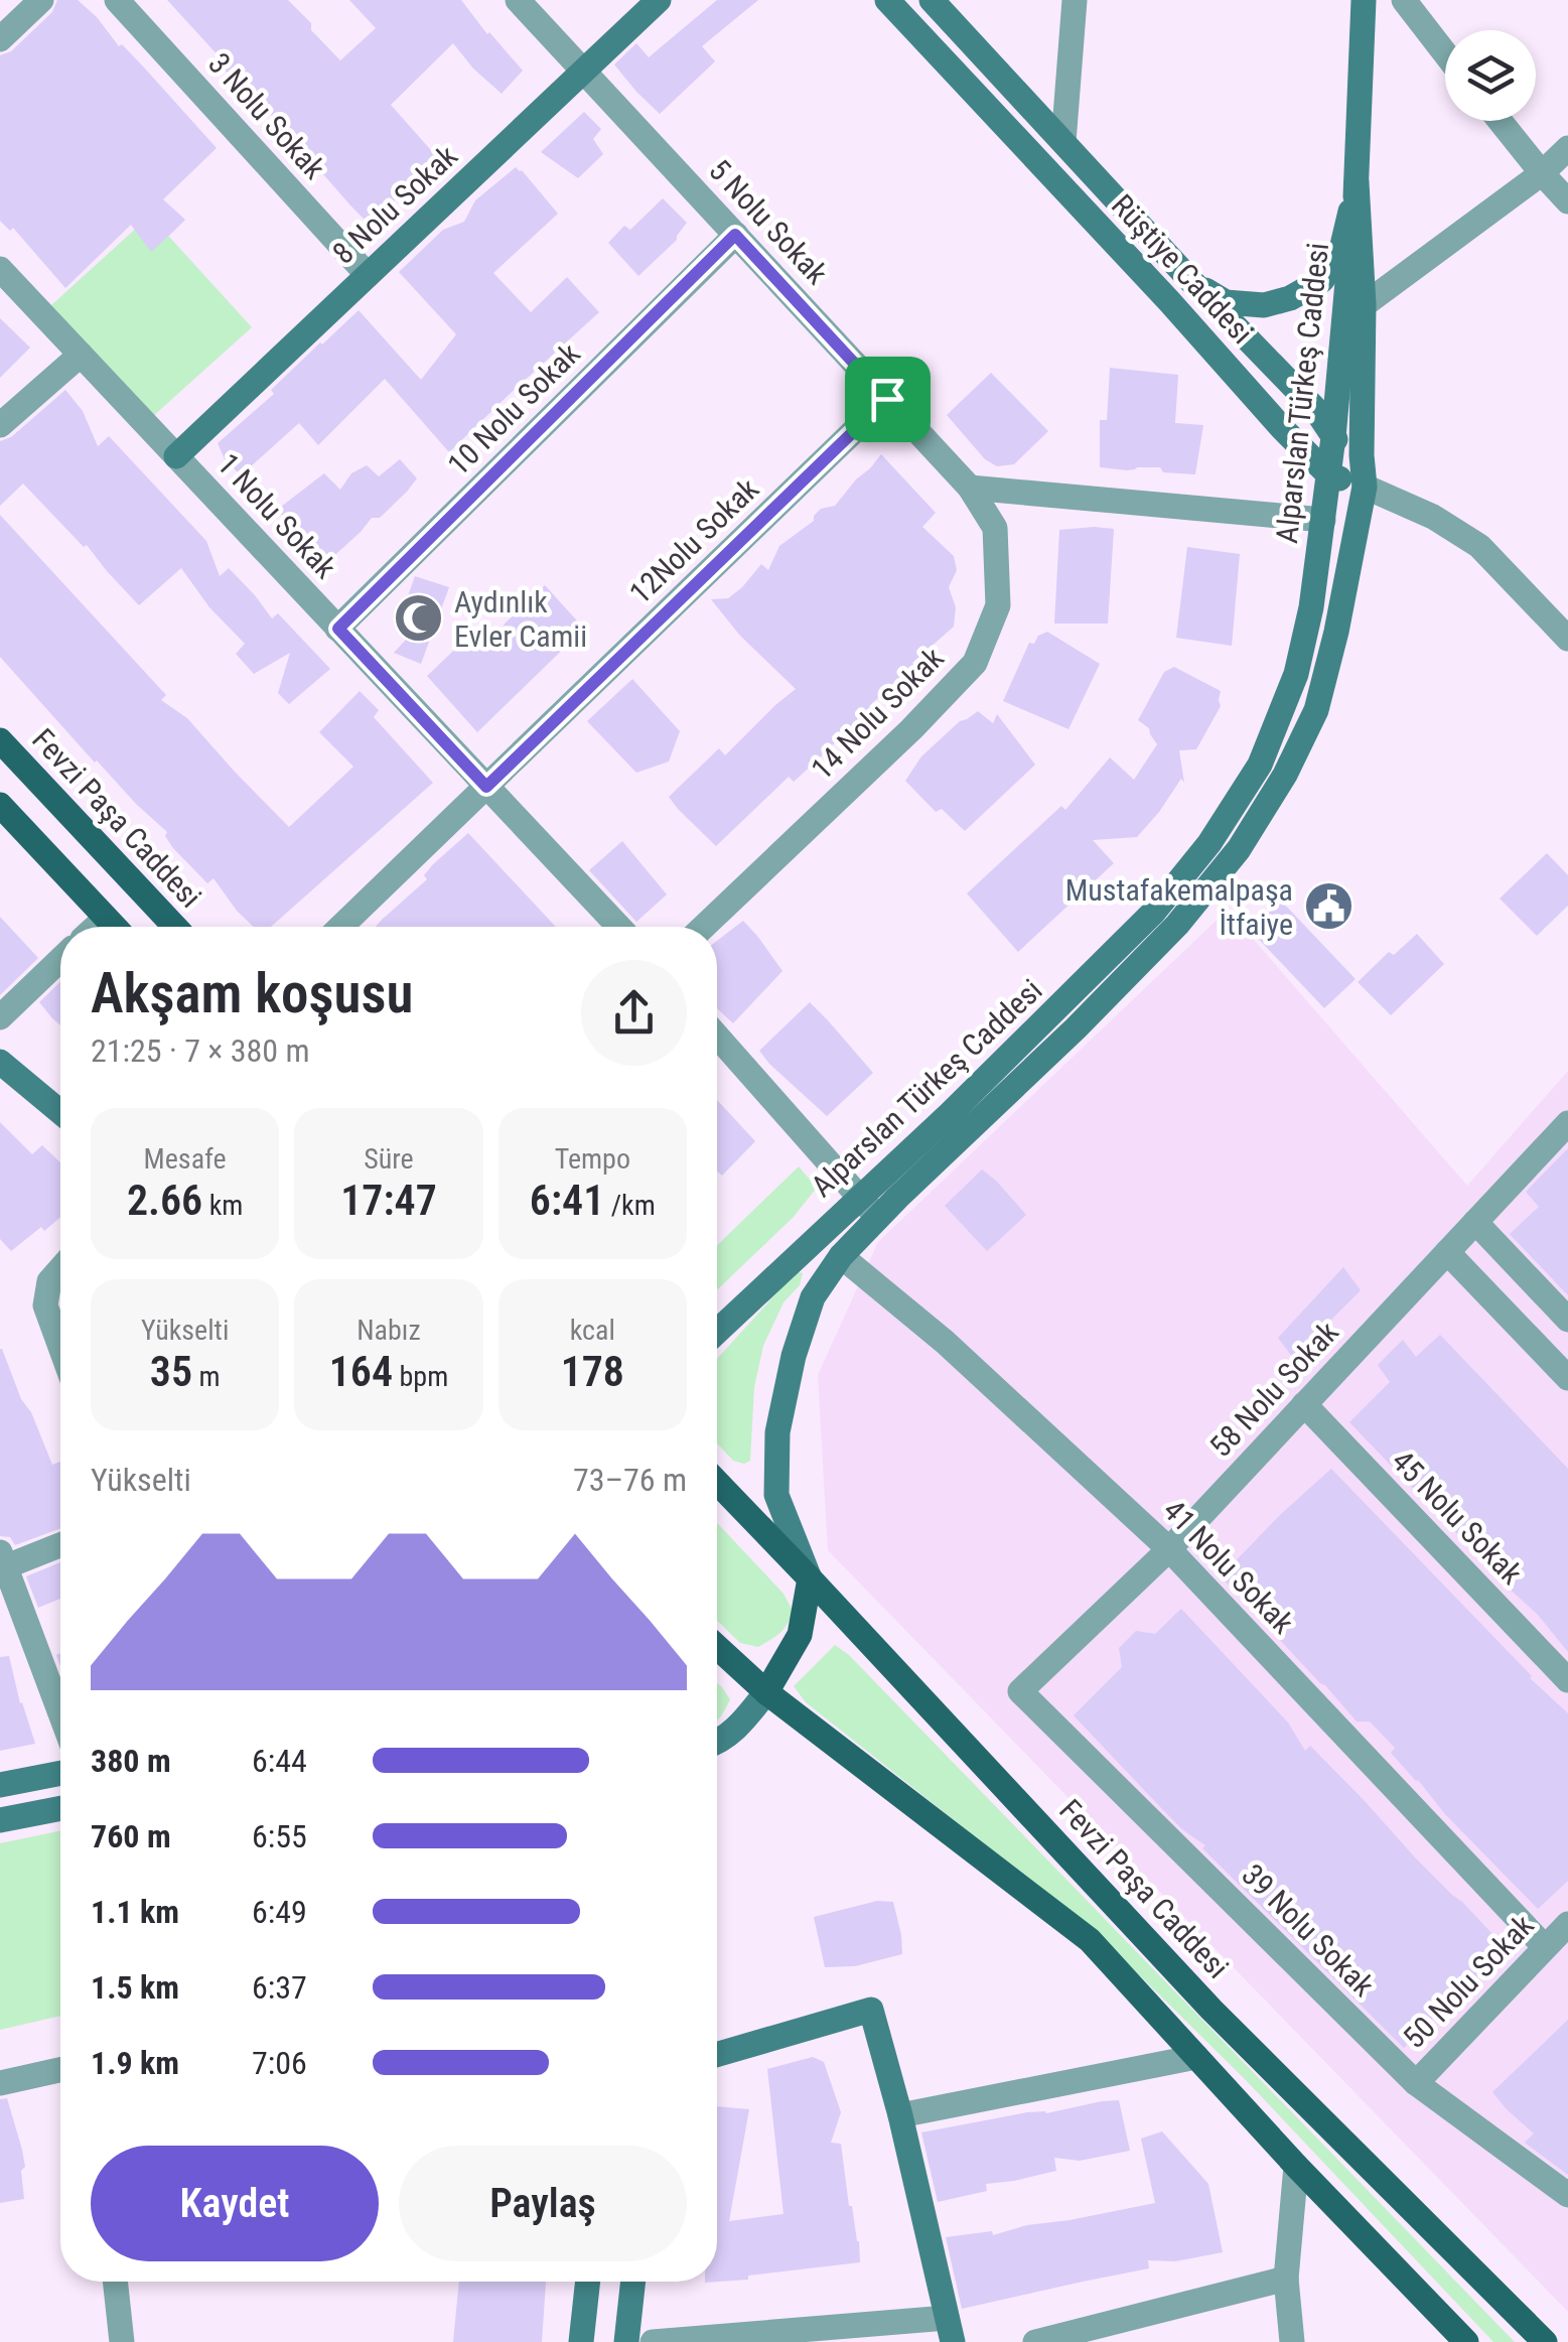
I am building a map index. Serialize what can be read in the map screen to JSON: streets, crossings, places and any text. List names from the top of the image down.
{
  "streets": {
    "main road": ["Fevzi Paşa Caddesi"],
    "street": [
      "3 Nolu Sokak",
      "8 Nolu Sokak",
      "5 Nolu Sokak",
      "Rüştiye Caddesi",
      "Alparslan Türkeş Caddesi",
      "10 Nolu Sokak",
      "1 Nolu Sokak",
      "12Nolu Sokak",
      "14 Nolu Sokak",
      "58 Nolu Sokak",
      "45 Nolu Sokak",
      "41 Nolu Sokak",
      "39 Nolu Sokak",
      "50 Nolu Sokak"
    ]
  },
  "crossings": [
    ["3 Nolu Sokak", "8 Nolu Sokak"],
    ["8 Nolu Sokak", "5 Nolu Sokak"],
    ["8 Nolu Sokak", "1 Nolu Sokak"],
    ["5 Nolu Sokak", "10 Nolu Sokak"],
    ["5 Nolu Sokak", "12Nolu Sokak"],
    ["5 Nolu Sokak", "14 Nolu Sokak"],
    ["Rüştiye Caddesi", "Alparslan Türkeş Caddesi"],
    ["Alparslan Türkeş Caddesi", "Fevzi Paşa Caddesi"],
    ["Alparslan Türkeş Caddesi", "41 Nolu Sokak"],
    ["10 Nolu Sokak", "1 Nolu Sokak"],
    ["1 Nolu Sokak", "12Nolu Sokak"],
    ["58 Nolu Sokak", "45 Nolu Sokak"],
    ["58 Nolu Sokak", "41 Nolu Sokak"],
    ["58 Nolu Sokak", "39 Nolu Sokak"],
    ["41 Nolu Sokak", "50 Nolu Sokak"],
    ["39 Nolu Sokak", "50 Nolu Sokak"]
  ],
  "places": {
    "mosque": ["Aydınlık Evler Camii"],
    "public building": ["Mustafakemalpaşa İtfaiye"]
  },
  "page": {
    "heading": ["Akşam koşusu", "21:25 · 7 × 380 m"],
    "stats": [
      ["Mesafe", "2.66 km"],
      ["Süre", "17:47"],
      ["Tempo", "6:41 /km"],
      ["Yükselti", "35 m"],
      ["Nabız", "164 bpm"],
      ["kcal", "178"]
    ],
    "chart": ["Yükselti", "73–76 m"],
    "list": [
      {
        "name": "380 m",
        "note": "6:44"
      },
      {
        "name": "760 m",
        "note": "6:55"
      },
      {
        "name": "1.1 km",
        "note": "6:49"
      },
      {
        "name": "1.5 km",
        "note": "6:37"
      },
      {
        "name": "1.9 km",
        "note": "7:06"
      }
    ],
    "buttons": ["Kaydet", "Paylaş"]
  }
}
